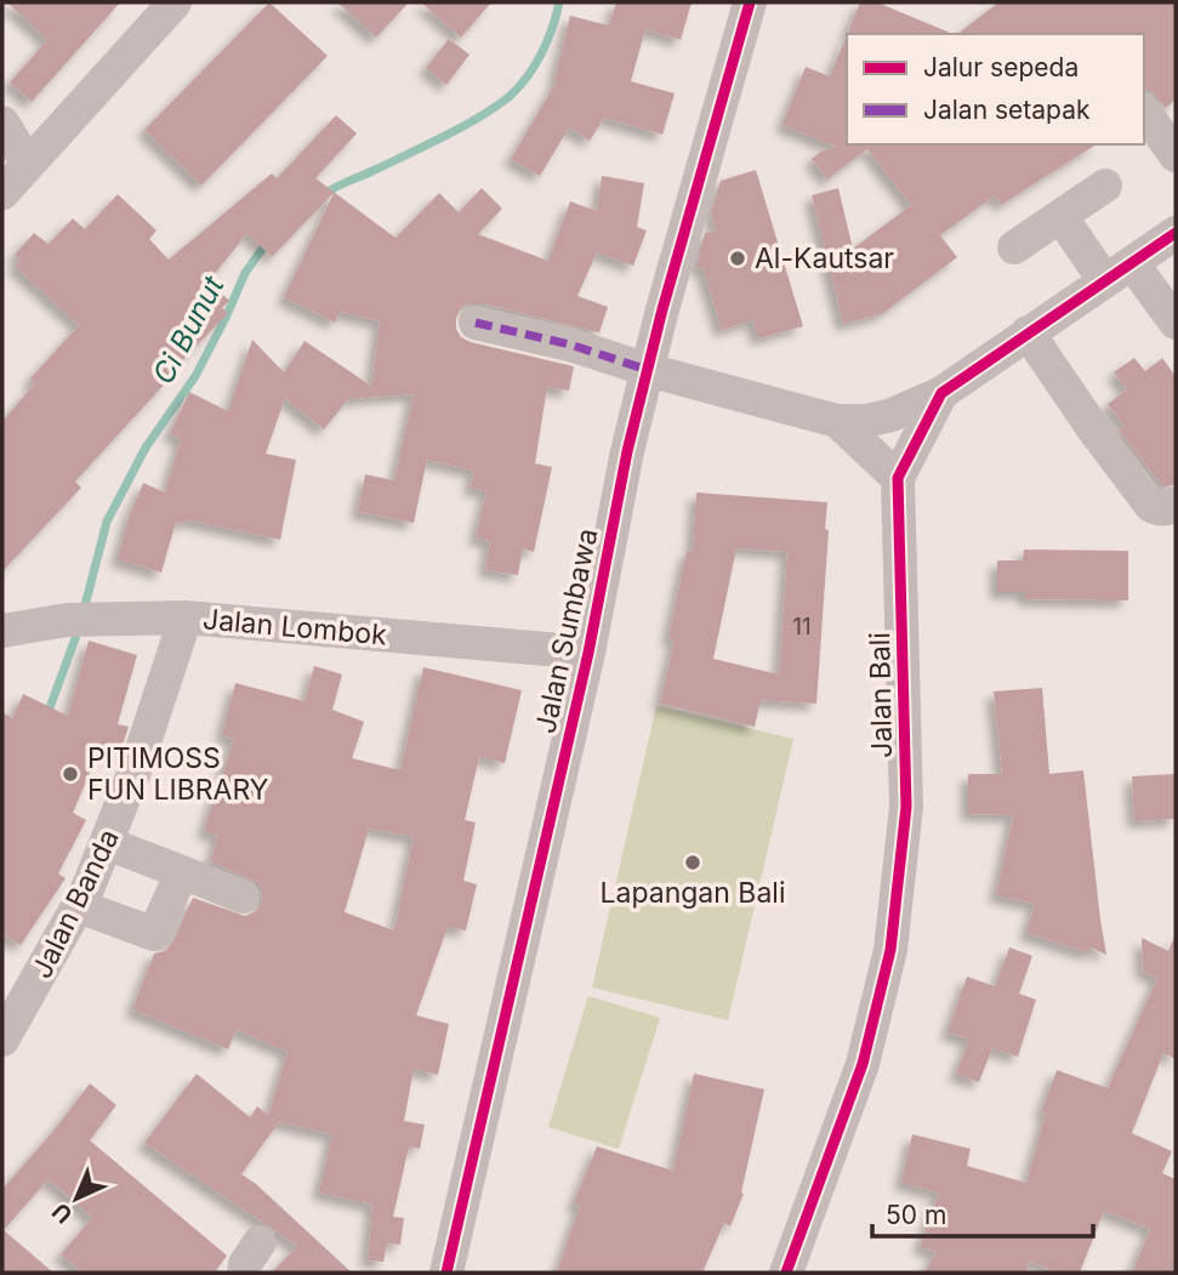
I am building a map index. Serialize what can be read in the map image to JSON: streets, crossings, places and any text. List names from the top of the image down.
{
  "streets": {
    "street": [
      "Jalan Lombok",
      "Jalan Sumbawa",
      "Jalan Bali",
      "Jalan Banda"
    ]
  },
  "crossings": [
    ["Jalan Lombok", "Jalan Sumbawa"],
    ["Jalan Lombok", "Jalan Banda"]
  ],
  "water": ["Ci Bunut"],
  "places": ["Al-Kautsar", "PITIMOSS FUN LIBRARY", "Lapangan Bali"],
  "house_numbers": ["11"],
  "legend": ["Jalur sepeda", "Jalan setapak"],
  "scale_bar": "50 m",
  "north": "bottom left"
}
